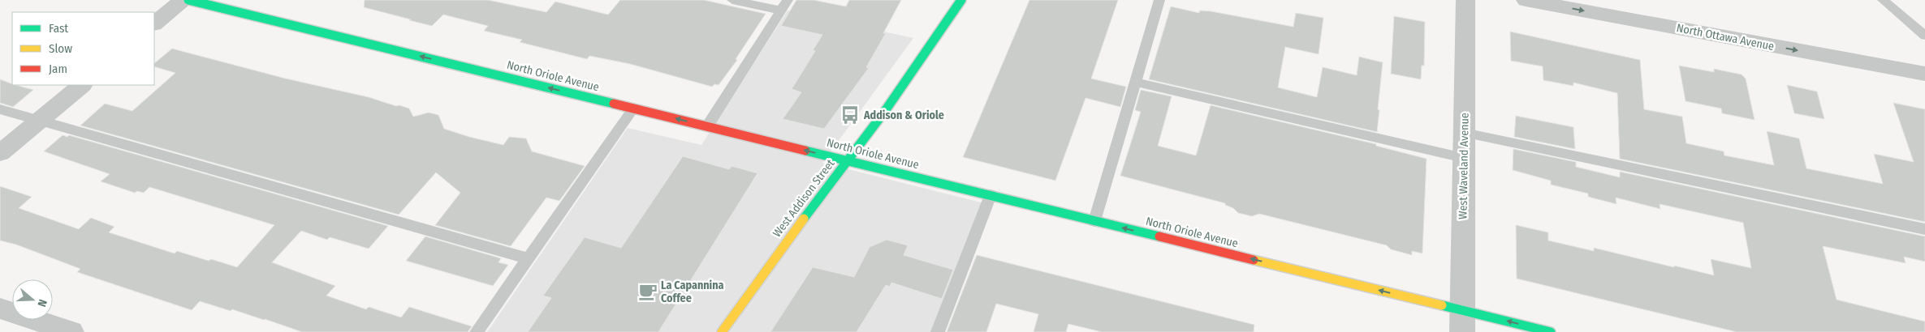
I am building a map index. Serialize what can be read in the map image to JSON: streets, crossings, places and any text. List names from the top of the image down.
{
  "streets": {
    "street": [
      "North Ottawa Avenue",
      "North Oriole Avenue",
      "West Waveland Avenue",
      "West Addison Street"
    ]
  },
  "crossings": [
    ["North Oriole Avenue", "West Waveland Avenue"],
    ["North Oriole Avenue", "West Addison Street"]
  ],
  "one_way": ["North Ottawa Avenue", "North Oriole Avenue"],
  "places": {
    "bus stop": ["Addison & Oriole"],
    "cafe": ["La Capannina Coffee"]
  },
  "legend": ["Fast", "Slow", "Jam"],
  "north": "right"
}
